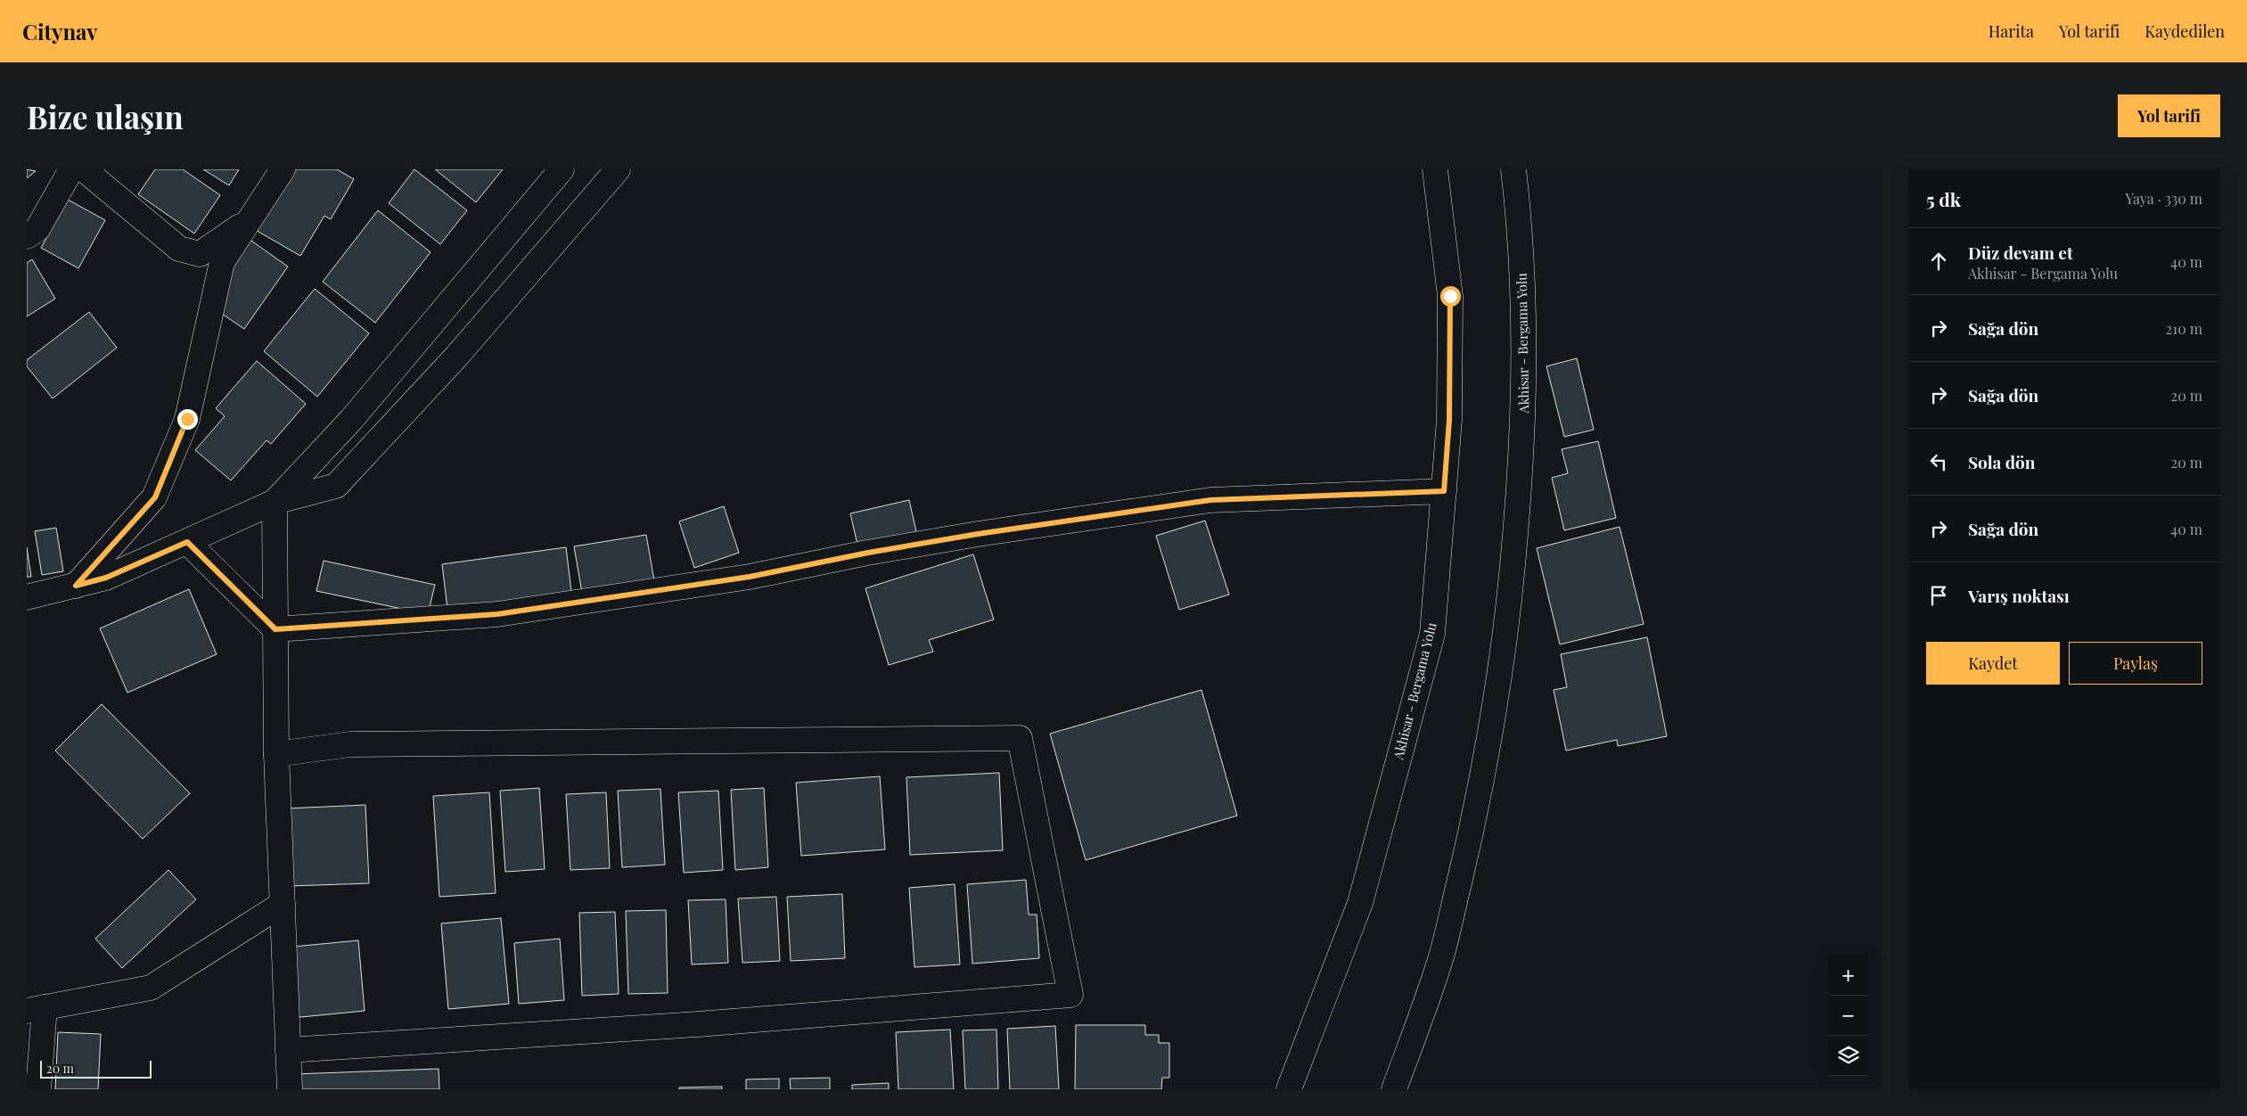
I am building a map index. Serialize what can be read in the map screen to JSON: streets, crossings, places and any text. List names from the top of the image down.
{
  "streets": {
    "street": ["Akhisar - Bergama Yolu"]
  },
  "scale_bar": "20 m",
  "page": {
    "header": "Citynav",
    "nav": ["Harita", "Yol tarifi", "Kaydedilen"],
    "buttons": [
      "Yol tarifi",
      ["Kaydet", "Paylaş"]
    ],
    "title": "Bize ulaşın",
    "heading": ["5 dk", "Yaya · 330 m"],
    "list": [
      ["Düz devam et", "Akhisar - Bergama Yolu", "40 m"],
      ["Sağa dön", "210 m"],
      ["Sağa dön", "20 m"],
      ["Sola dön", "20 m"],
      ["Sağa dön", "40 m"],
      "Varış noktası"
    ],
    "map_buttons": ["+", "−"],
    "scale": "20 m"
  }
}
